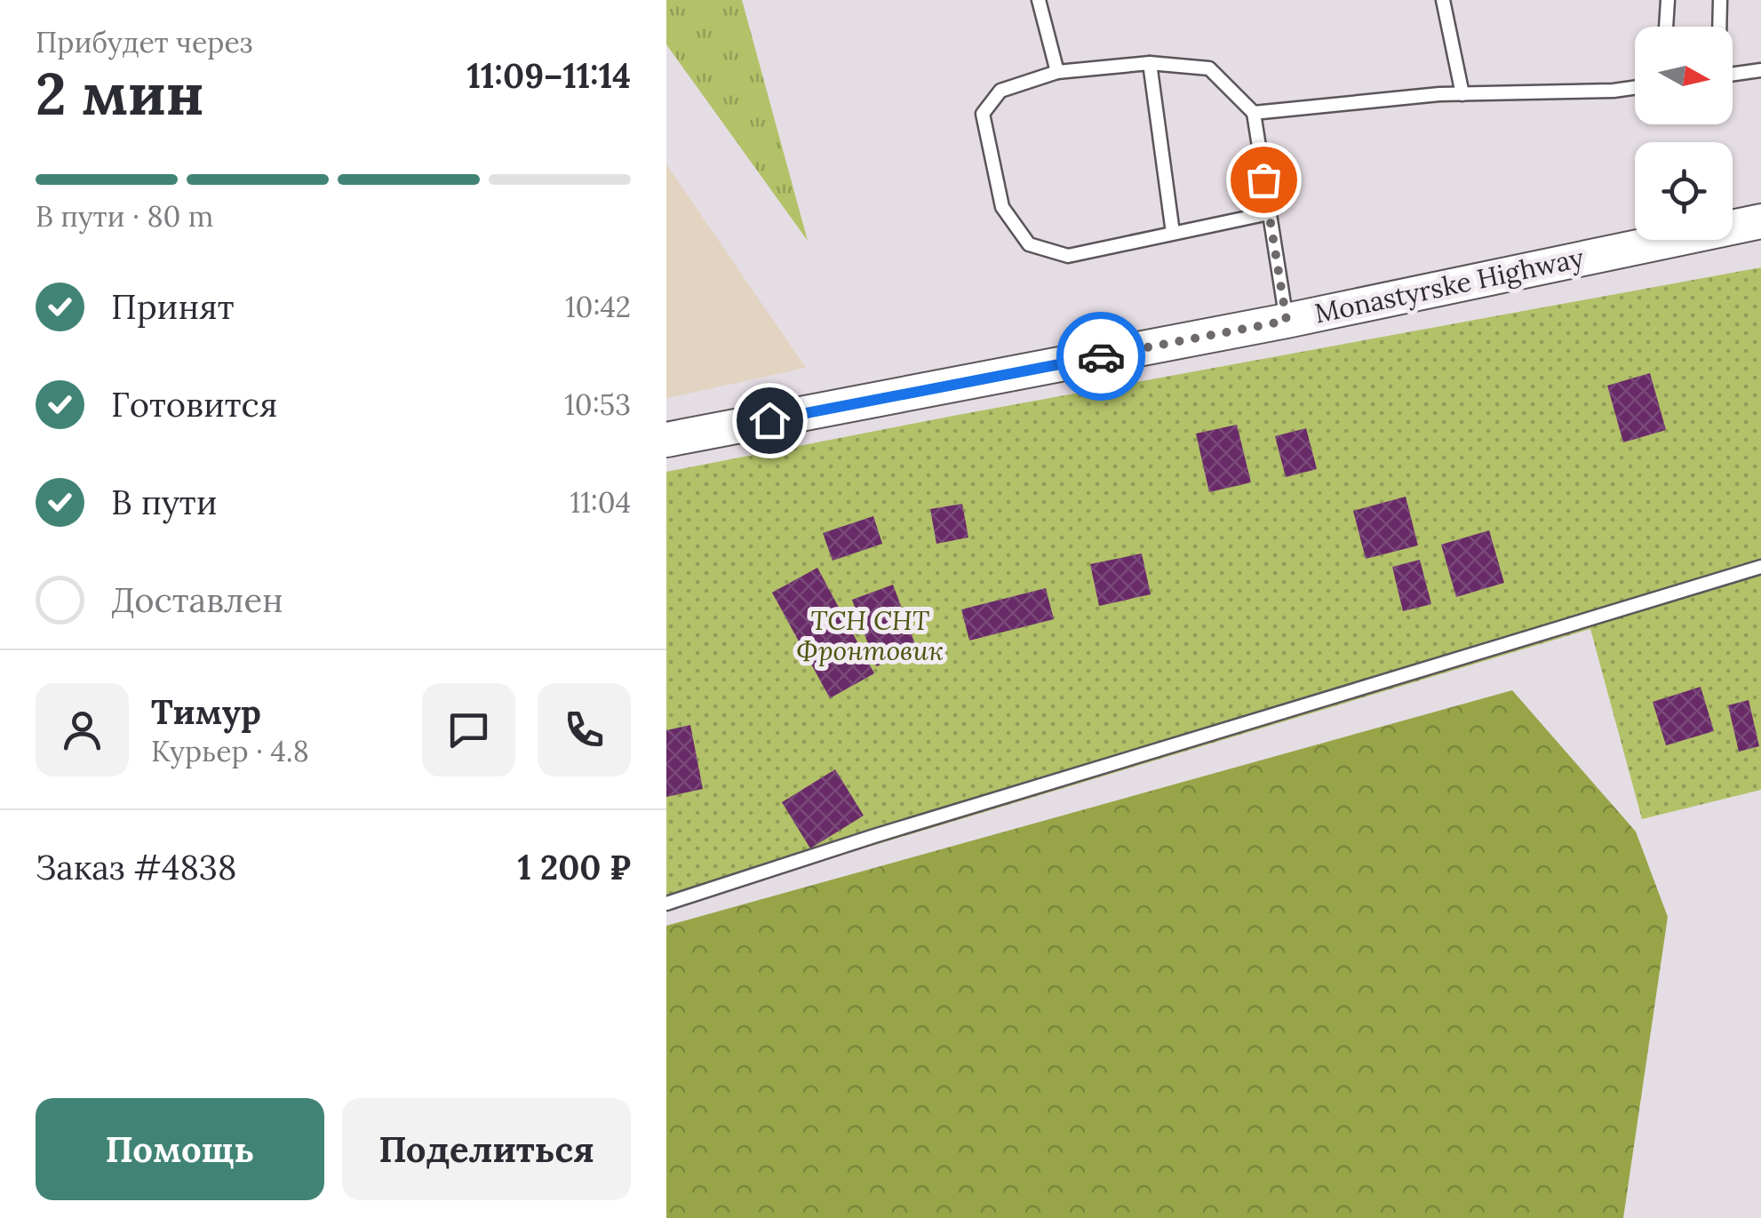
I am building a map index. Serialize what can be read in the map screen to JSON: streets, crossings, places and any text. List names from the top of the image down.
{
  "streets": {
    "main road": ["Monastyrske Highway"]
  },
  "parks": ["ТСН СНТ Фронтовик"],
  "north": "right",
  "page": {
    "heading": ["2 мин", "Прибудет через", "11:09–11:14"],
    "panel": [
      "Тимур",
      "Курьер · 4.8",
      "Заказ #4838",
      "1 200 ₽"
    ],
    "bar": "В пути · 80 m",
    "list": [
      ["Принят", "10:42"],
      ["Готовится", "10:53"],
      ["В пути", "11:04"],
      "Доставлен"
    ],
    "buttons": ["Помощь", "Поделиться"]
  }
}
